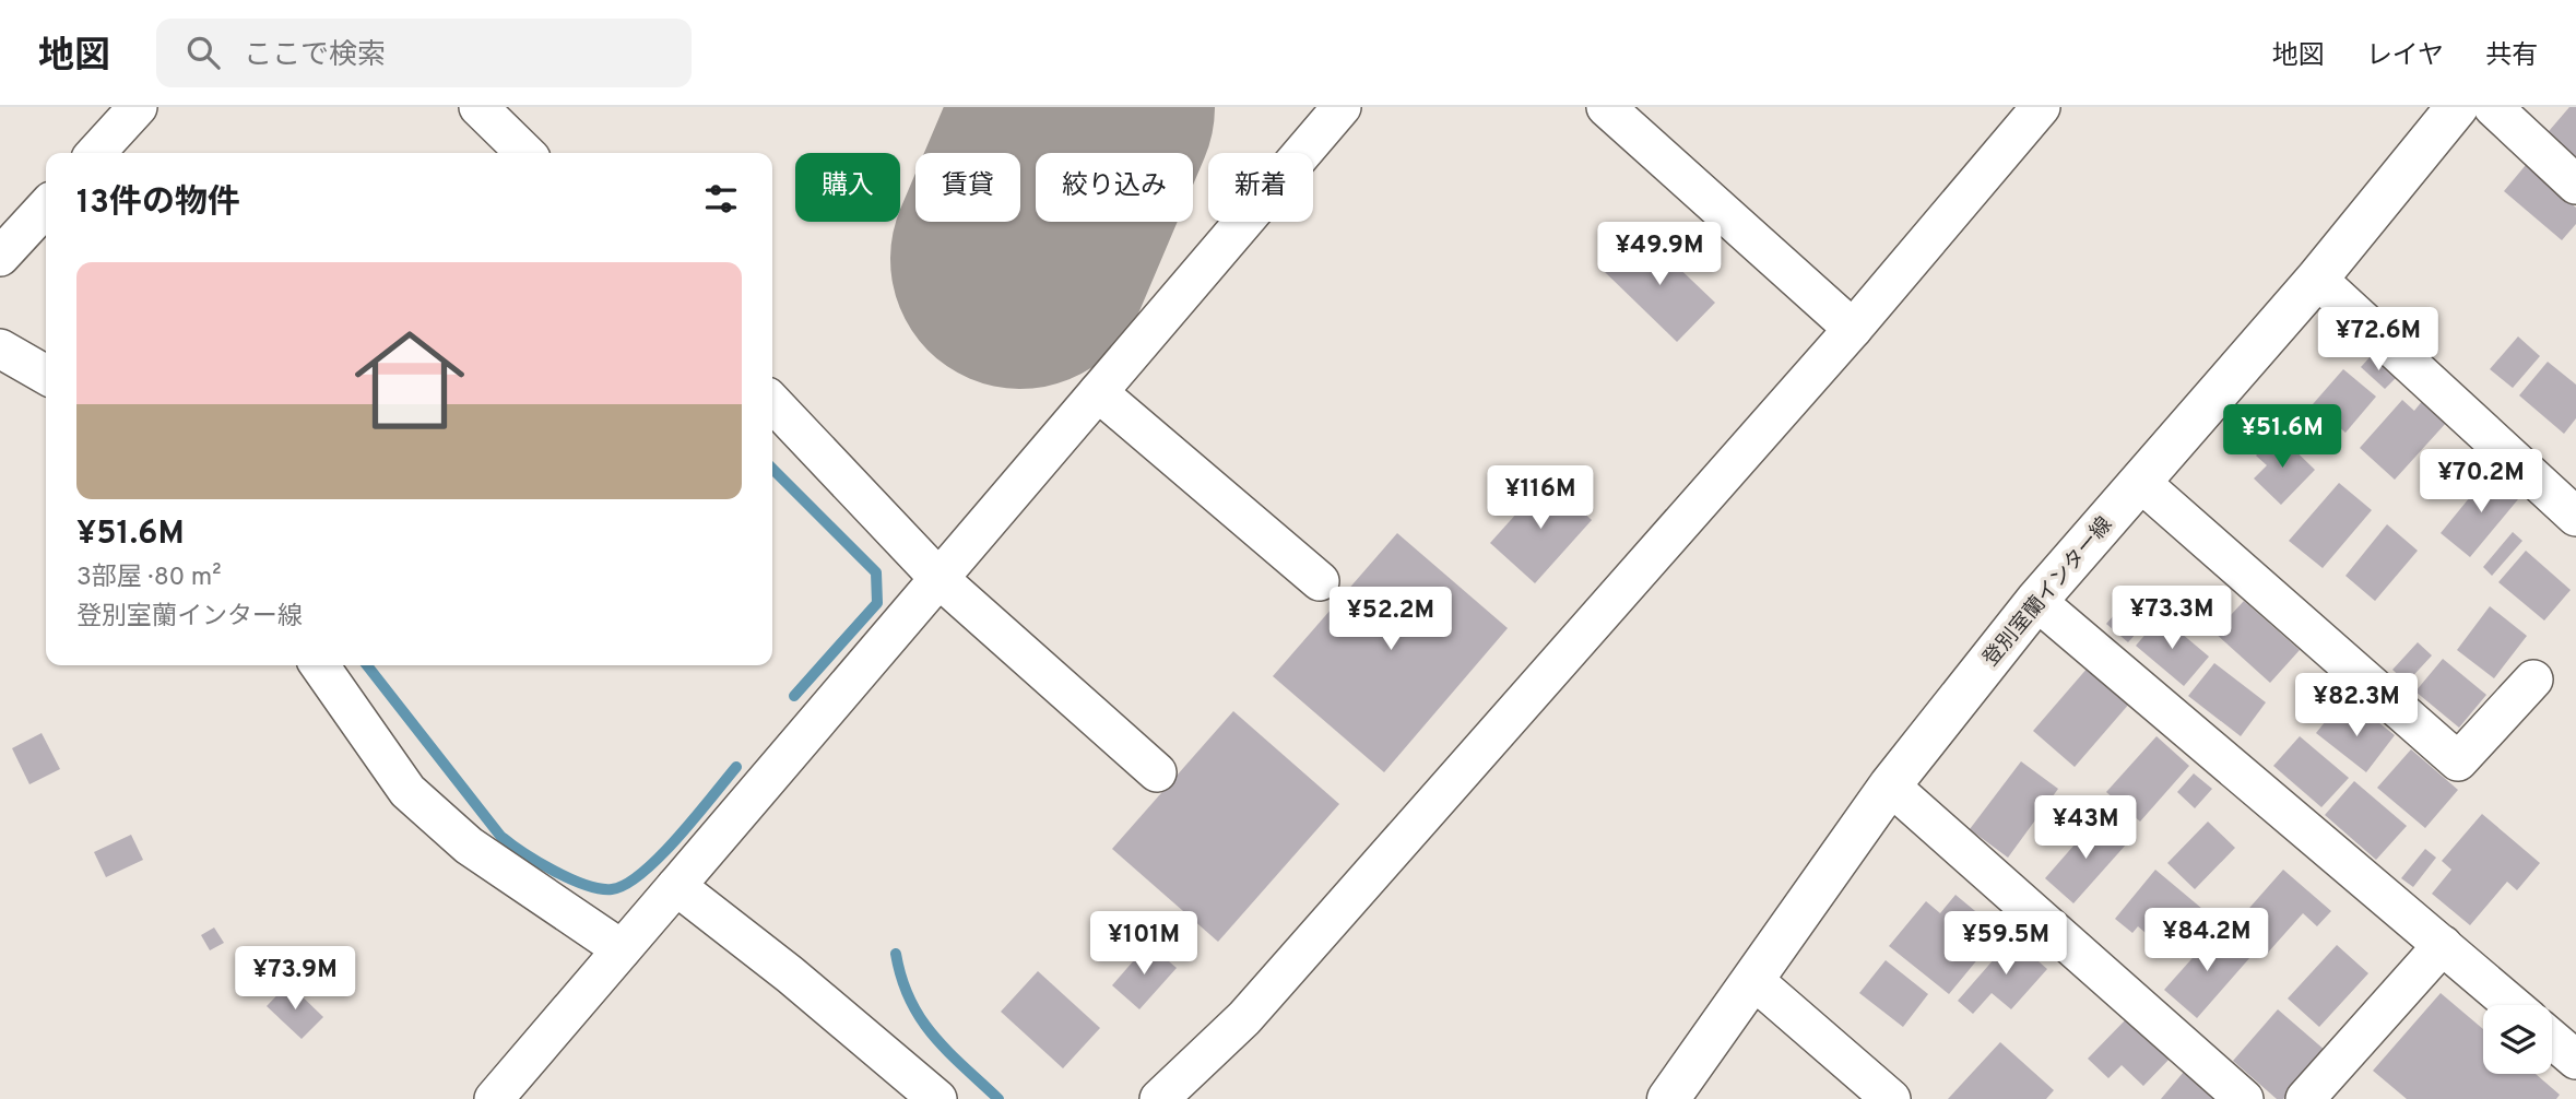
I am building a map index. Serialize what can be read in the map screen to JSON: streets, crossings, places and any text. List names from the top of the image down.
{
  "streets": {
    "main road": ["登別室蘭インター線"]
  },
  "page": {
    "header": "地図",
    "search": "ここで検索",
    "nav": ["地図", "レイヤ", "共有"],
    "chip": [
      "購入",
      "賃貸",
      "絞り込み",
      "新着"
    ],
    "heading": "13件の物件",
    "price": [
      "¥49.9M",
      "¥72.6M",
      "¥51.6M",
      "¥70.2M",
      "¥116M",
      "¥73.3M",
      "¥52.2M",
      "¥82.3M",
      "¥43M",
      "¥84.2M",
      "¥101M",
      "¥59.5M",
      "¥73.9M"
    ],
    "list": [
      {
        "name": "¥51.6M",
        "note": "3部屋 · 80 m² · 登別室蘭インター線"
      }
    ]
  }
}
